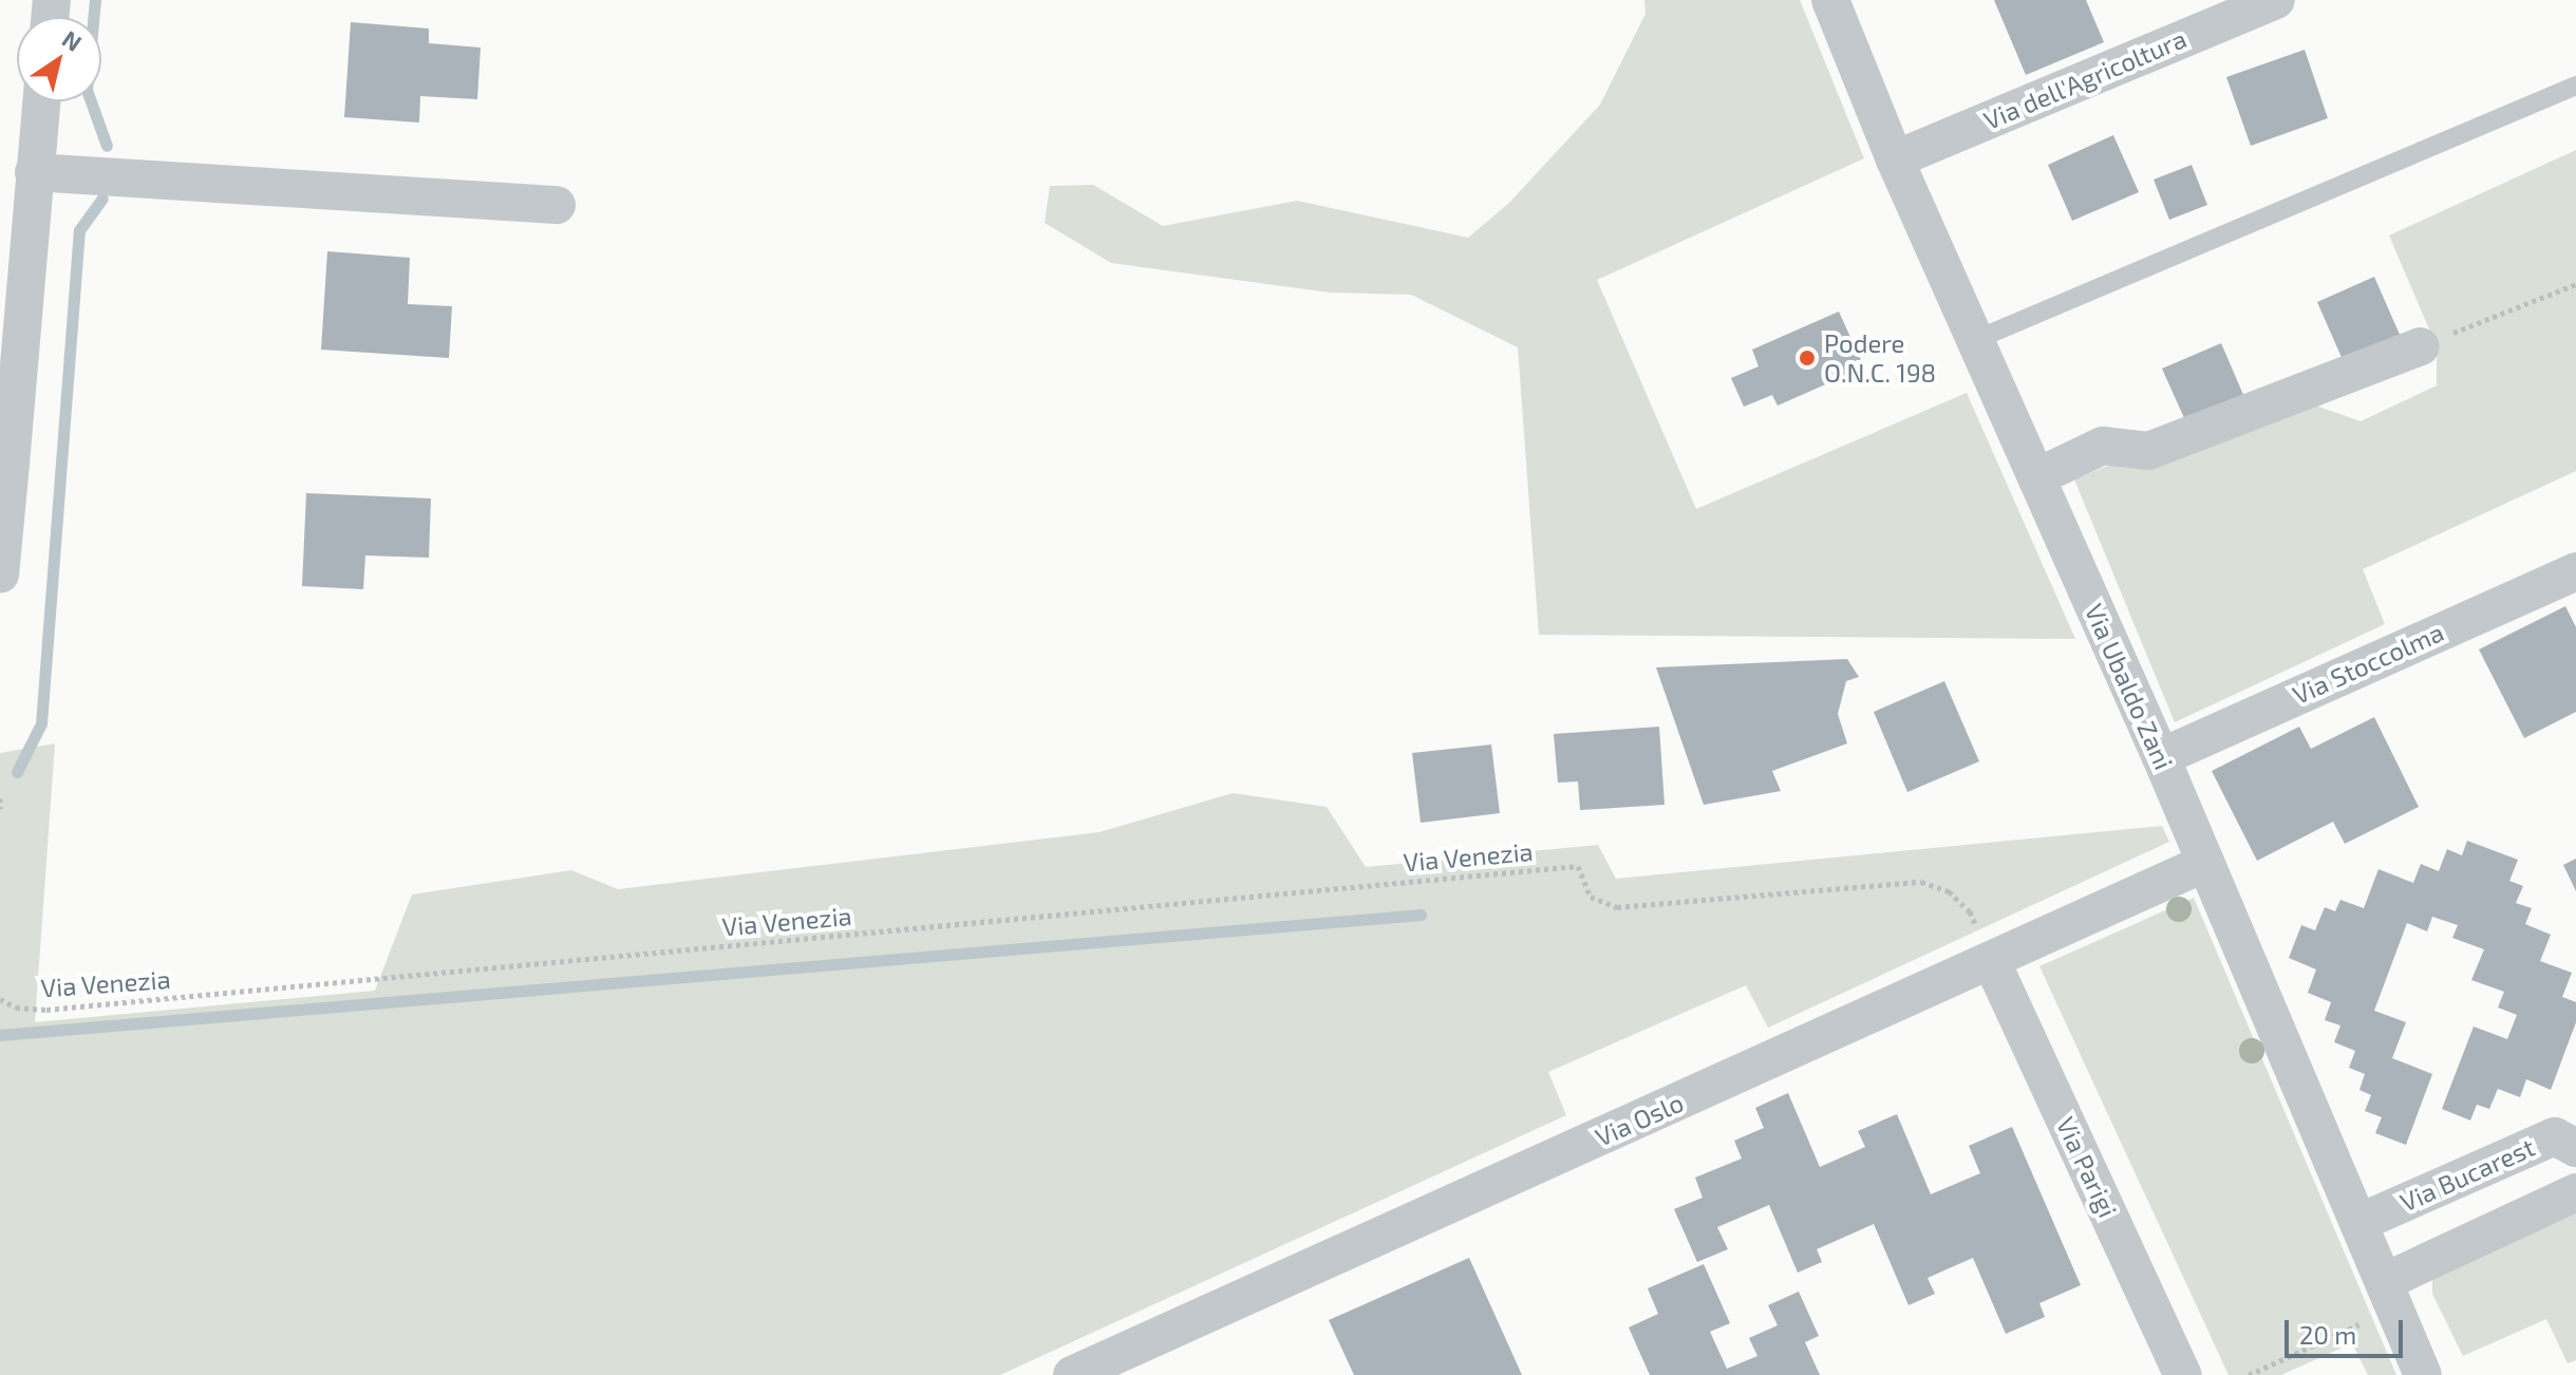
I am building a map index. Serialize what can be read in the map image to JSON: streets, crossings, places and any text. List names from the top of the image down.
{
  "streets": {
    "street": [
      "Via dell'Agricoltura",
      "Via Stoccolma",
      "Via Ubaldo Zani",
      "Via Oslo",
      "Via Parigi",
      "Via Bucarest"
    ],
    "path": ["Via Venezia"]
  },
  "crossings": [
    ["Via dell'Agricoltura", "Via Ubaldo Zani"],
    ["Via Stoccolma", "Via Ubaldo Zani"],
    ["Via Ubaldo Zani", "Via Oslo"],
    ["Via Ubaldo Zani", "Via Bucarest"],
    ["Via Venezia", "Via Oslo"],
    ["Via Venezia", "Via Parigi"],
    ["Via Oslo", "Via Parigi"]
  ],
  "places": ["Podere O.N.C. 198"],
  "scale_bar": "20 m",
  "north": "top right"
}
